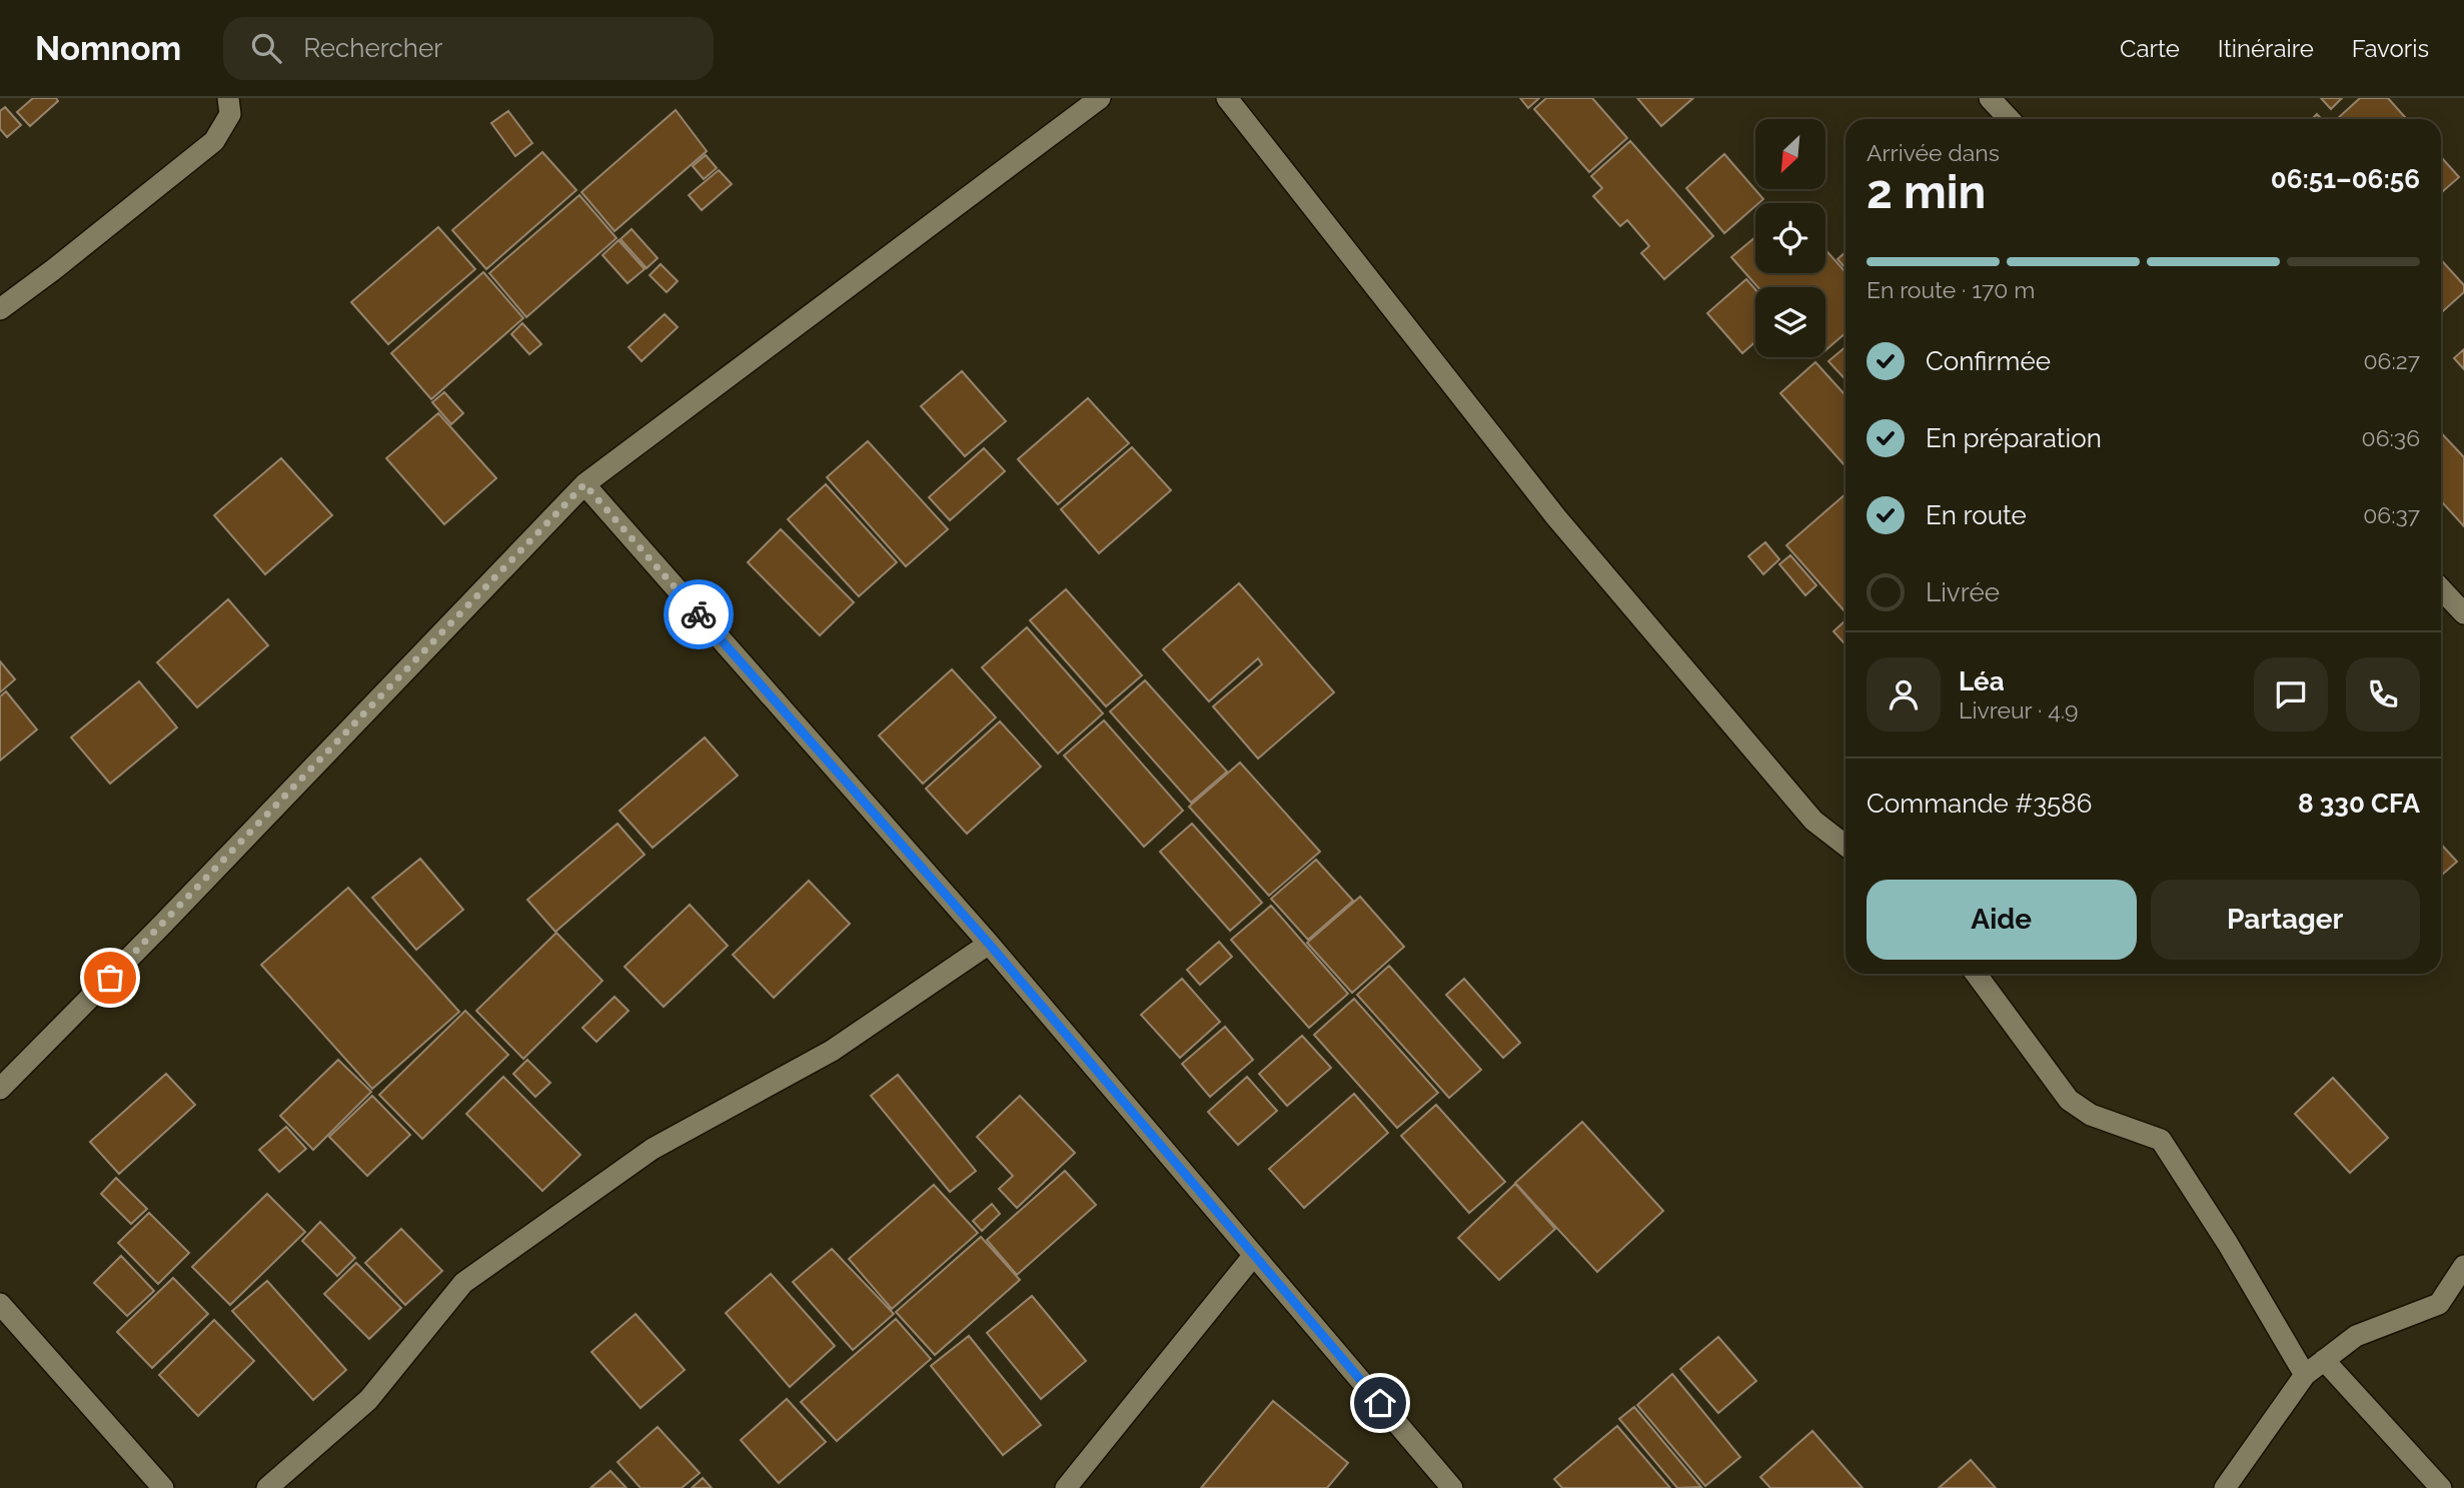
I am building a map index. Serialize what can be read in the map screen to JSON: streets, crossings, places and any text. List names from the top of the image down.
{
  "north": "bottom left",
  "page": {
    "header": "Nomnom",
    "search": "Rechercher",
    "nav": ["Carte", "Itinéraire", "Favoris"],
    "heading": ["2 min", "Arrivée dans", "06:51–06:56"],
    "panel": [
      "Léa",
      "Livreur · 4.9",
      "Commande #3586",
      "8 330 CFA"
    ],
    "bar": "En route · 170 m",
    "list": [
      ["Confirmée", "06:27"],
      ["En préparation", "06:36"],
      ["En route", "06:37"],
      "Livrée"
    ],
    "buttons": ["Aide", "Partager"]
  }
}
